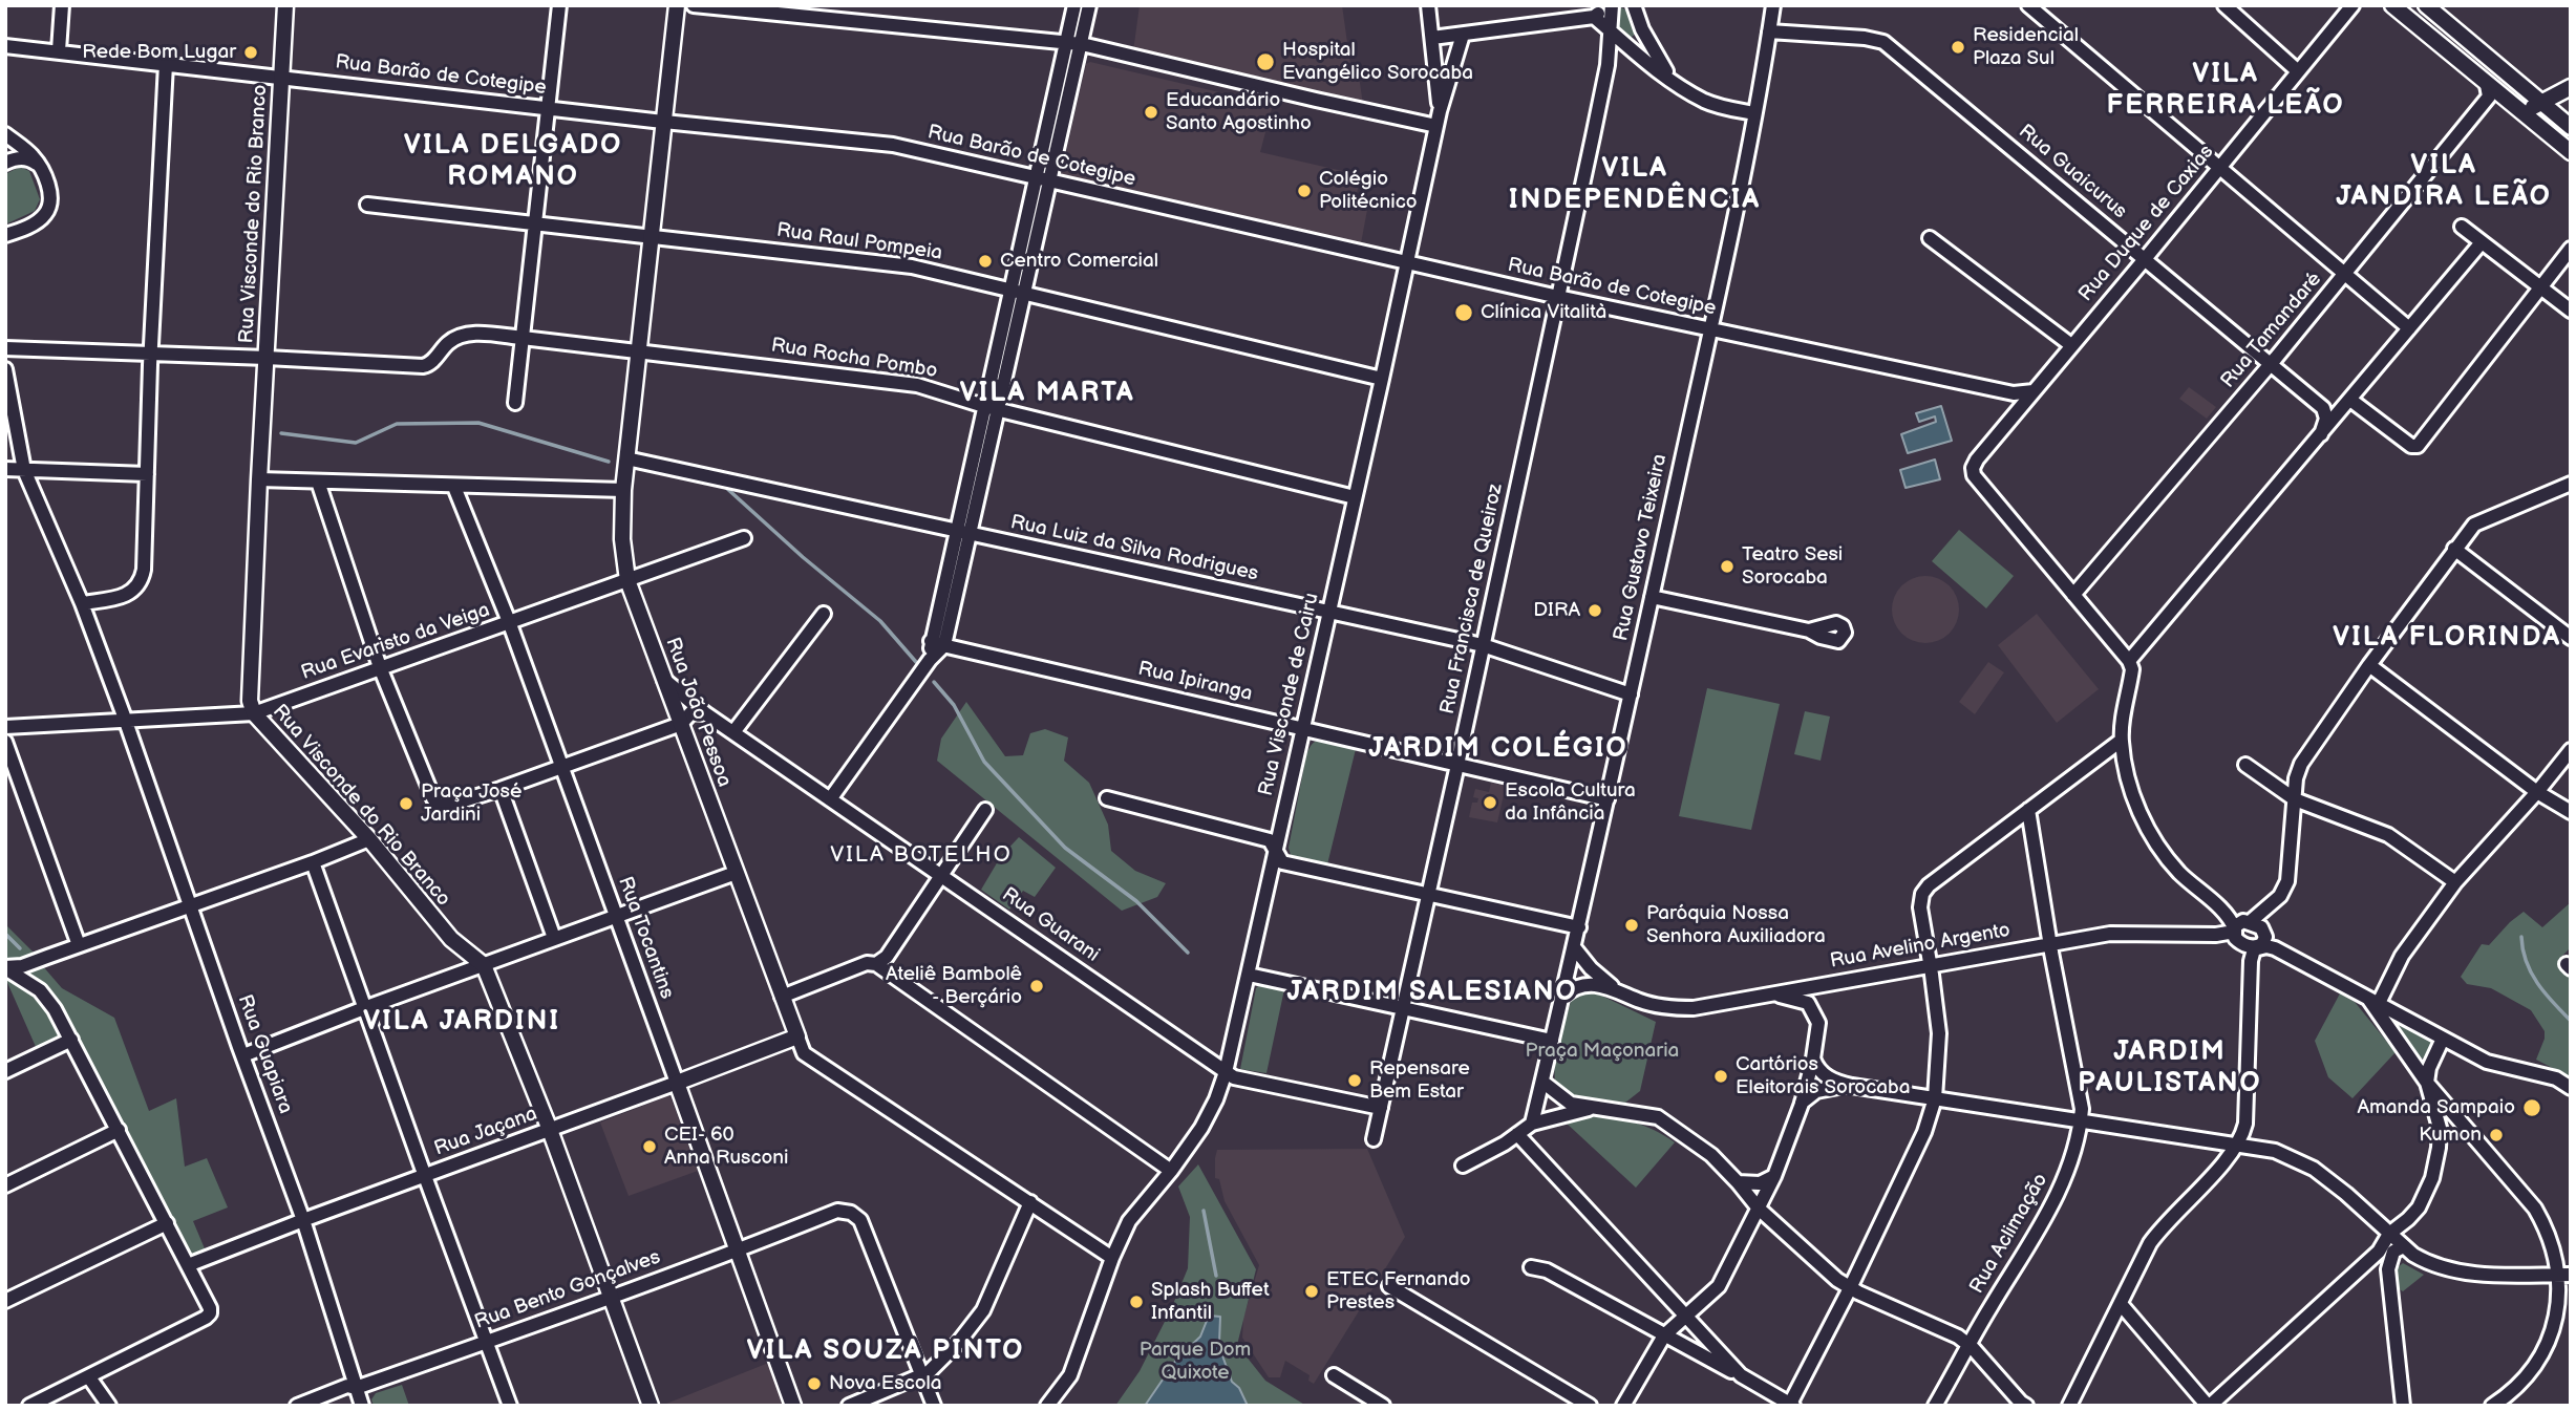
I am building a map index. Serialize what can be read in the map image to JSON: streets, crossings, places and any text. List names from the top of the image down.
{
  "streets": {
    "main road": [
      "Rua Visconde do Rio Branco",
      "Rua João Pessoa",
      "Rua Tocantins",
      "Rua Jaçana"
    ],
    "street": [
      "Rua Barão de Cotegipe",
      "Rua Guaicurus",
      "Rua Duque de Caxias",
      "Rua Raul Pompeia",
      "Rua Tamandaré",
      "Rua Rocha Pombo",
      "Rua Gustavo Teixeira",
      "Rua Luiz da Silva Rodrigues",
      "Rua Francisca de Queiroz",
      "Rua Evaristo da Veiga",
      "Rua Ipiranga",
      "Rua Visconde de Cairu",
      "Rua Guarani",
      "Rua Avelino Argento",
      "Rua Guapiara",
      "Rua Aclimação",
      "Rua Bento Gonçalves"
    ]
  },
  "crossings": [
    ["Rua Barão de Cotegipe", "Rua Visconde do Rio Branco"],
    ["Rua Barão de Cotegipe", "Rua Duque de Caxias"],
    ["Rua Barão de Cotegipe", "Rua Gustavo Teixeira"],
    ["Rua Barão de Cotegipe", "Rua Francisca de Queiroz"],
    ["Rua Barão de Cotegipe", "Rua Visconde de Cairu"],
    ["Rua Barão de Cotegipe", "Rua João Pessoa"],
    ["Rua Guaicurus", "Rua Duque de Caxias"],
    ["Rua Guaicurus", "Rua Tamandaré"],
    ["Rua Guaicurus", "Rua Gustavo Teixeira"],
    ["Rua Visconde do Rio Branco", "Rua Rocha Pombo"],
    ["Rua Visconde do Rio Branco", "Rua Evaristo da Veiga"],
    ["Rua Visconde do Rio Branco", "Rua Jaçana"],
    ["Rua Visconde do Rio Branco", "Rua Bento Gonçalves"],
    ["Rua Duque de Caxias", "Rua Tamandaré"],
    ["Rua Raul Pompeia", "Rua Visconde de Cairu"],
    ["Rua Raul Pompeia", "Rua João Pessoa"],
    ["Rua Rocha Pombo", "Rua Visconde de Cairu"],
    ["Rua Rocha Pombo", "Rua João Pessoa"],
    ["Rua Gustavo Teixeira", "Rua Luiz da Silva Rodrigues"],
    ["Rua Gustavo Teixeira", "Rua Ipiranga"],
    ["Rua Gustavo Teixeira", "Rua Avelino Argento"],
    ["Rua Luiz da Silva Rodrigues", "Rua Francisca de Queiroz"],
    ["Rua Luiz da Silva Rodrigues", "Rua Visconde de Cairu"],
    ["Rua Luiz da Silva Rodrigues", "Rua João Pessoa"],
    ["Rua Francisca de Queiroz", "Rua Ipiranga"],
    ["Rua Francisca de Queiroz", "Rua Guarani"],
    ["Rua Evaristo da Veiga", "Rua João Pessoa"],
    ["Rua Evaristo da Veiga", "Rua Tocantins"],
    ["Rua Evaristo da Veiga", "Rua Guapiara"],
    ["Rua Ipiranga", "Rua Visconde de Cairu"],
    ["Rua Visconde de Cairu", "Rua João Pessoa"],
    ["Rua Visconde de Cairu", "Rua Guarani"],
    ["Rua João Pessoa", "Rua Guarani"],
    ["Rua João Pessoa", "Rua Jaçana"],
    ["Rua Tocantins", "Rua Jaçana"],
    ["Rua Tocantins", "Rua Bento Gonçalves"],
    ["Rua Avelino Argento", "Rua Aclimação"],
    ["Rua Guapiara", "Rua Jaçana"],
    ["Rua Guapiara", "Rua Bento Gonçalves"]
  ],
  "districts": [
    "VILA FERREIRA LEÃO",
    "VILA DELGADO ROMANO",
    "VILA JANDIRA LEÃO",
    "VILA INDEPENDÊNCIA",
    "VILA MARTA",
    "VILA FLORINDA",
    "JARDIM COLÉGIO",
    "VILA BOTELHO",
    "JARDIM SALESIANO",
    "VILA JARDINI",
    "JARDIM PAULISTANO",
    "VILA SOUZA PINTO"
  ],
  "parks": ["Praça Maçonaria", "Parque Dom Quixote"],
  "places": [
    "Residencial Plaza Sul",
    "Rede Bom Lugar",
    "Hospital Evangélico Sorocaba",
    "Educandário Santo Agostinho",
    "Colégio Politécnico",
    "Centro Comercial",
    "Clínica Vitalità",
    "Teatro Sesi Sorocaba",
    "DIRA",
    "Escola Cultura da Infância",
    "Praça José Jardini",
    "Paróquia Nossa Senhora Auxiliadora",
    "Ateliê Bambolê - Berçário",
    "Cartórios Eleitorais Sorocaba",
    "Repensare Bem Estar",
    "Amanda Sampaio",
    "Kumon",
    "CEI- 60 Anna Rusconi",
    "ETEC Fernando Prestes",
    "Splash Buffet Infantil",
    "Nova Escola"
  ]
}
